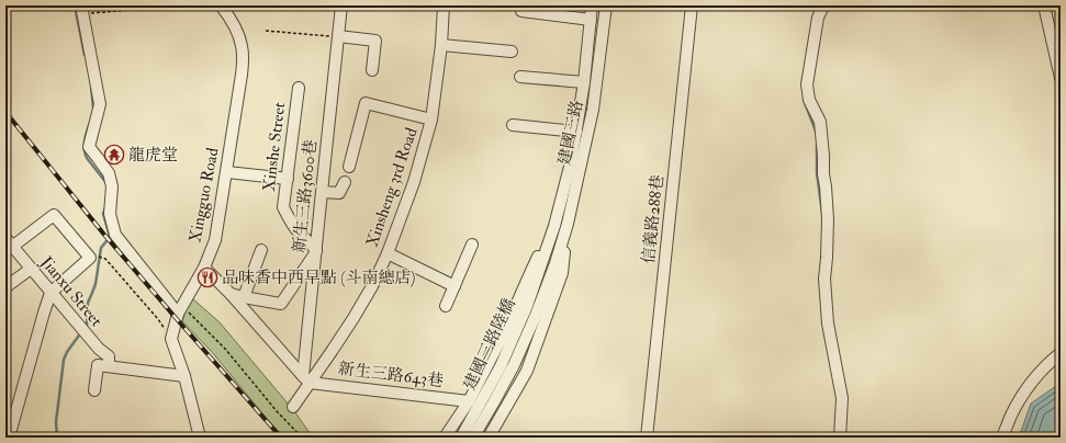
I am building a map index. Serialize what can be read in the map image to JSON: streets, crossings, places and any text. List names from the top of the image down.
{
  "streets": {
    "street": [
      "建國三路",
      "Xinshe Street",
      "Xinsheng 3rd Road",
      "Xingguo Road",
      "新生三路3600巷",
      "信義路288巷",
      "Jianxu Street",
      "建國三路陸橋",
      "新生三路643巷"
    ]
  },
  "crossings": [
    ["建國三路", "建國三路陸橋"],
    ["Xinshe Street", "新生三路3600巷"],
    ["Xinsheng 3rd Road", "新生三路3600巷"],
    ["Xinsheng 3rd Road", "新生三路643巷"],
    ["新生三路3600巷", "新生三路643巷"]
  ],
  "places": {
    "temple": ["龍虎堂"],
    "restaurant": ["品味香中西早點 (斗南總店)"]
  }
}
